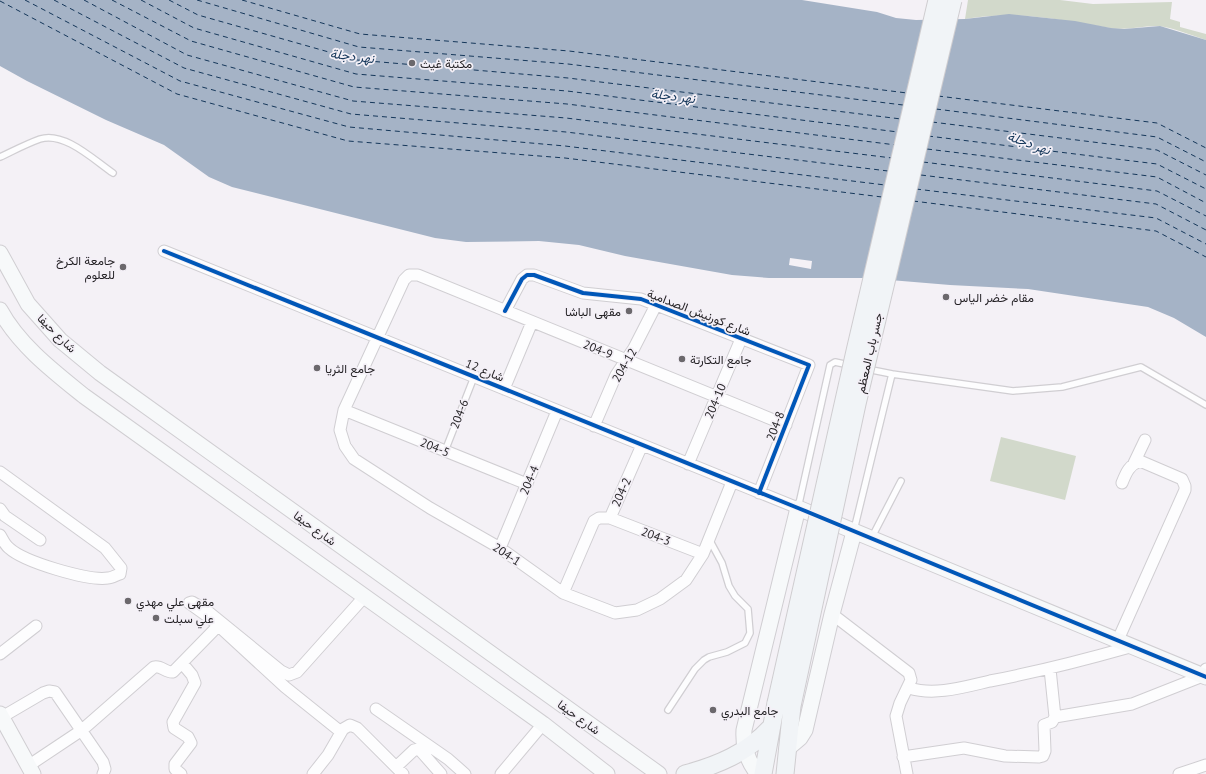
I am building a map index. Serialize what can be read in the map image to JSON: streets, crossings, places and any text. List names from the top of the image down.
{
  "streets": {
    "main road": ["شارع حيفا", "جسر باب المعظم"],
    "street": [
      "شارع كورنيش الصدامية",
      "204-9",
      "204-12",
      "شارع 12",
      "204-10",
      "204-8",
      "204-5",
      "204-4",
      "204-2",
      "204-3",
      "204-1"
    ],
    "lane": ["204-6"]
  },
  "crossings": [
    ["شارع كورنيش الصدامية", "204-9"],
    ["شارع كورنيش الصدامية", "204-12"],
    ["شارع كورنيش الصدامية", "204-10"],
    ["شارع كورنيش الصدامية", "204-8"],
    ["204-9", "204-12"],
    ["204-9", "204-10"],
    ["204-9", "204-8"],
    ["204-9", "204-1"],
    ["204-12", "شارع 12"],
    ["شارع 12", "204-10"],
    ["شارع 12", "204-6"],
    ["شارع 12", "204-8"],
    ["شارع 12", "204-4"],
    ["شارع 12", "204-2"],
    ["شارع 12", "204-1"],
    ["204-6", "204-5"],
    ["204-5", "204-4"],
    ["204-5", "204-1"],
    ["204-4", "204-1"],
    ["204-2", "204-3"],
    ["204-2", "204-1"],
    ["204-3", "204-1"]
  ],
  "water": ["نهر دجلة"],
  "places": [
    "مكتبة غيث",
    "جامعة الكرخ للعلوم",
    "مقام خضر الياس",
    "مقهى الباشا",
    "جامع التكارتة",
    "جامع الثريا",
    "مقهى علي مهدي",
    "علي سبلت",
    "جامع البدري"
  ]
}
